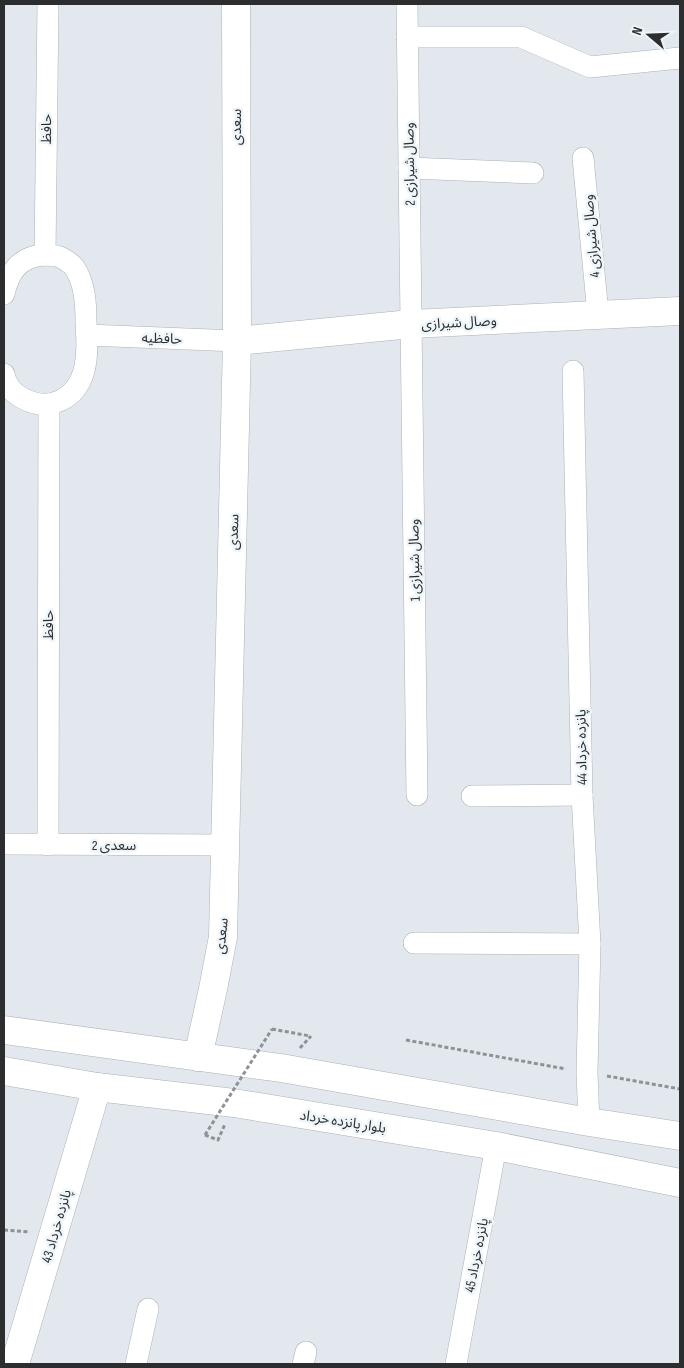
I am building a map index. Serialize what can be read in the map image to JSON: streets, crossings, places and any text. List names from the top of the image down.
{
  "streets": {
    "main road": [
      "سعدی",
      "وصال شیرازی",
      "بلوار پانزده خرداد",
      "پانزده خرداد 43"
    ],
    "street": [
      "حافظ",
      "وصال شیرازی 2",
      "وصال شیرازی 4",
      "حافظیه",
      "وصال شیرازی 1",
      "پانزده خرداد 44",
      "سعدی 2",
      "پانزده خرداد 45"
    ]
  },
  "crossings": [
    ["سعدی", "وصال شیرازی"],
    ["سعدی", "حافظیه"],
    ["سعدی", "سعدی 2"],
    ["حافظ", "سعدی 2"],
    ["وصال شیرازی 2", "وصال شیرازی"],
    ["وصال شیرازی 2", "وصال شیرازی 1"],
    ["وصال شیرازی 4", "وصال شیرازی"],
    ["وصال شیرازی", "حافظیه"],
    ["وصال شیرازی", "وصال شیرازی 1"],
    ["بلوار پانزده خرداد", "پانزده خرداد 43"],
    ["بلوار پانزده خرداد", "پانزده خرداد 45"]
  ],
  "north": "left"
}
